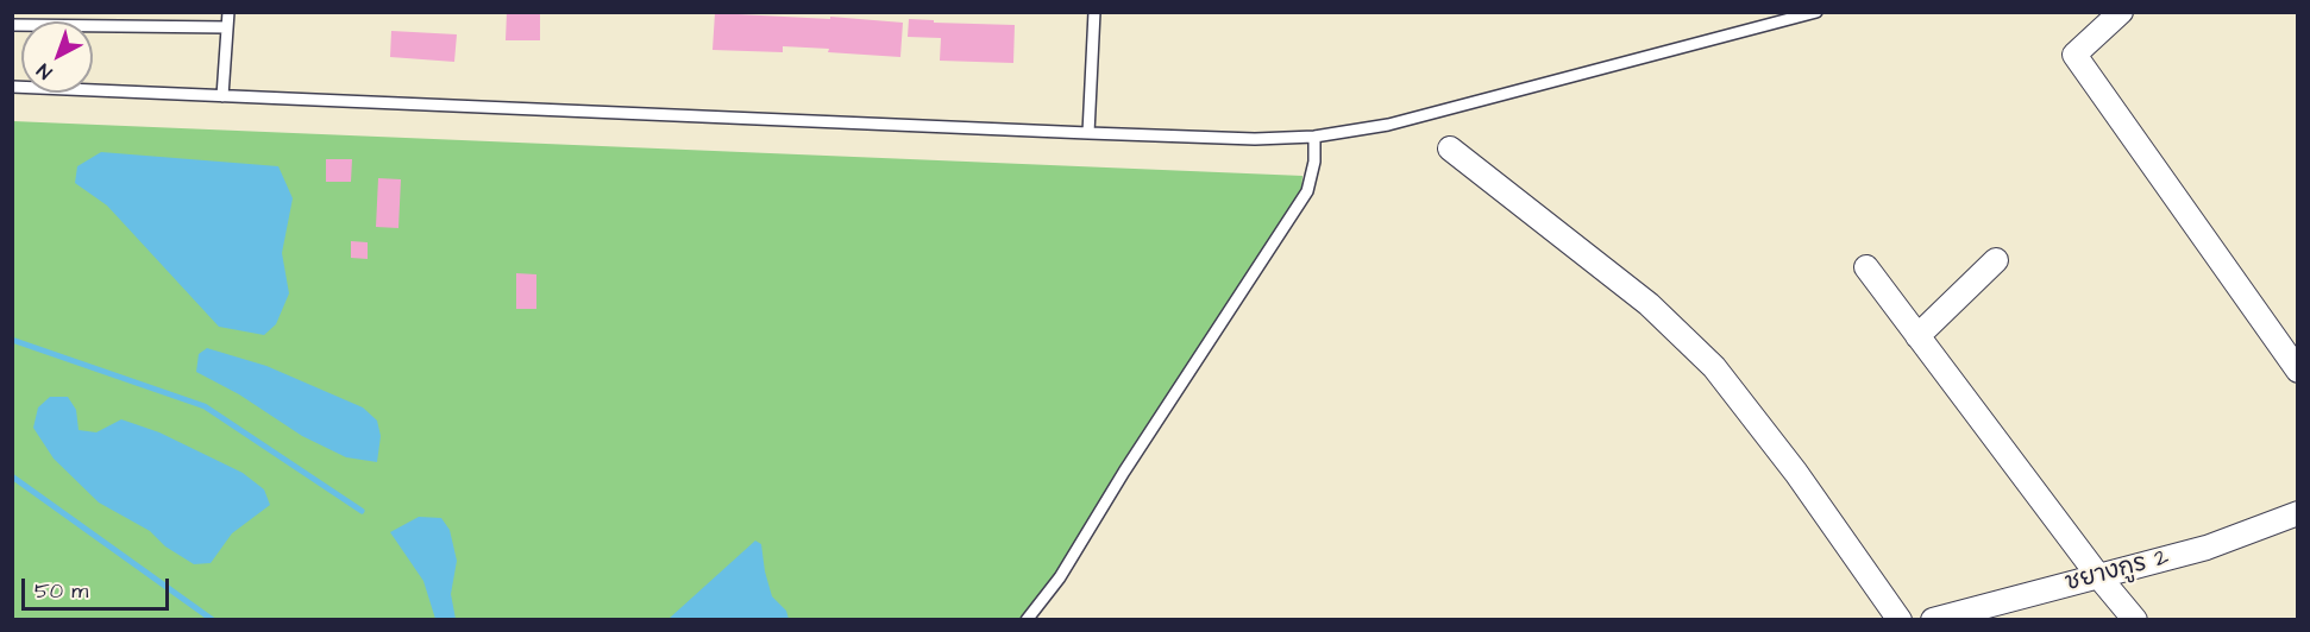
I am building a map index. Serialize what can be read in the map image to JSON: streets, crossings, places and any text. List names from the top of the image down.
{
  "streets": {
    "street": ["ชยางกูร 2"]
  },
  "scale_bar": "50 m",
  "north": "bottom left"
}
